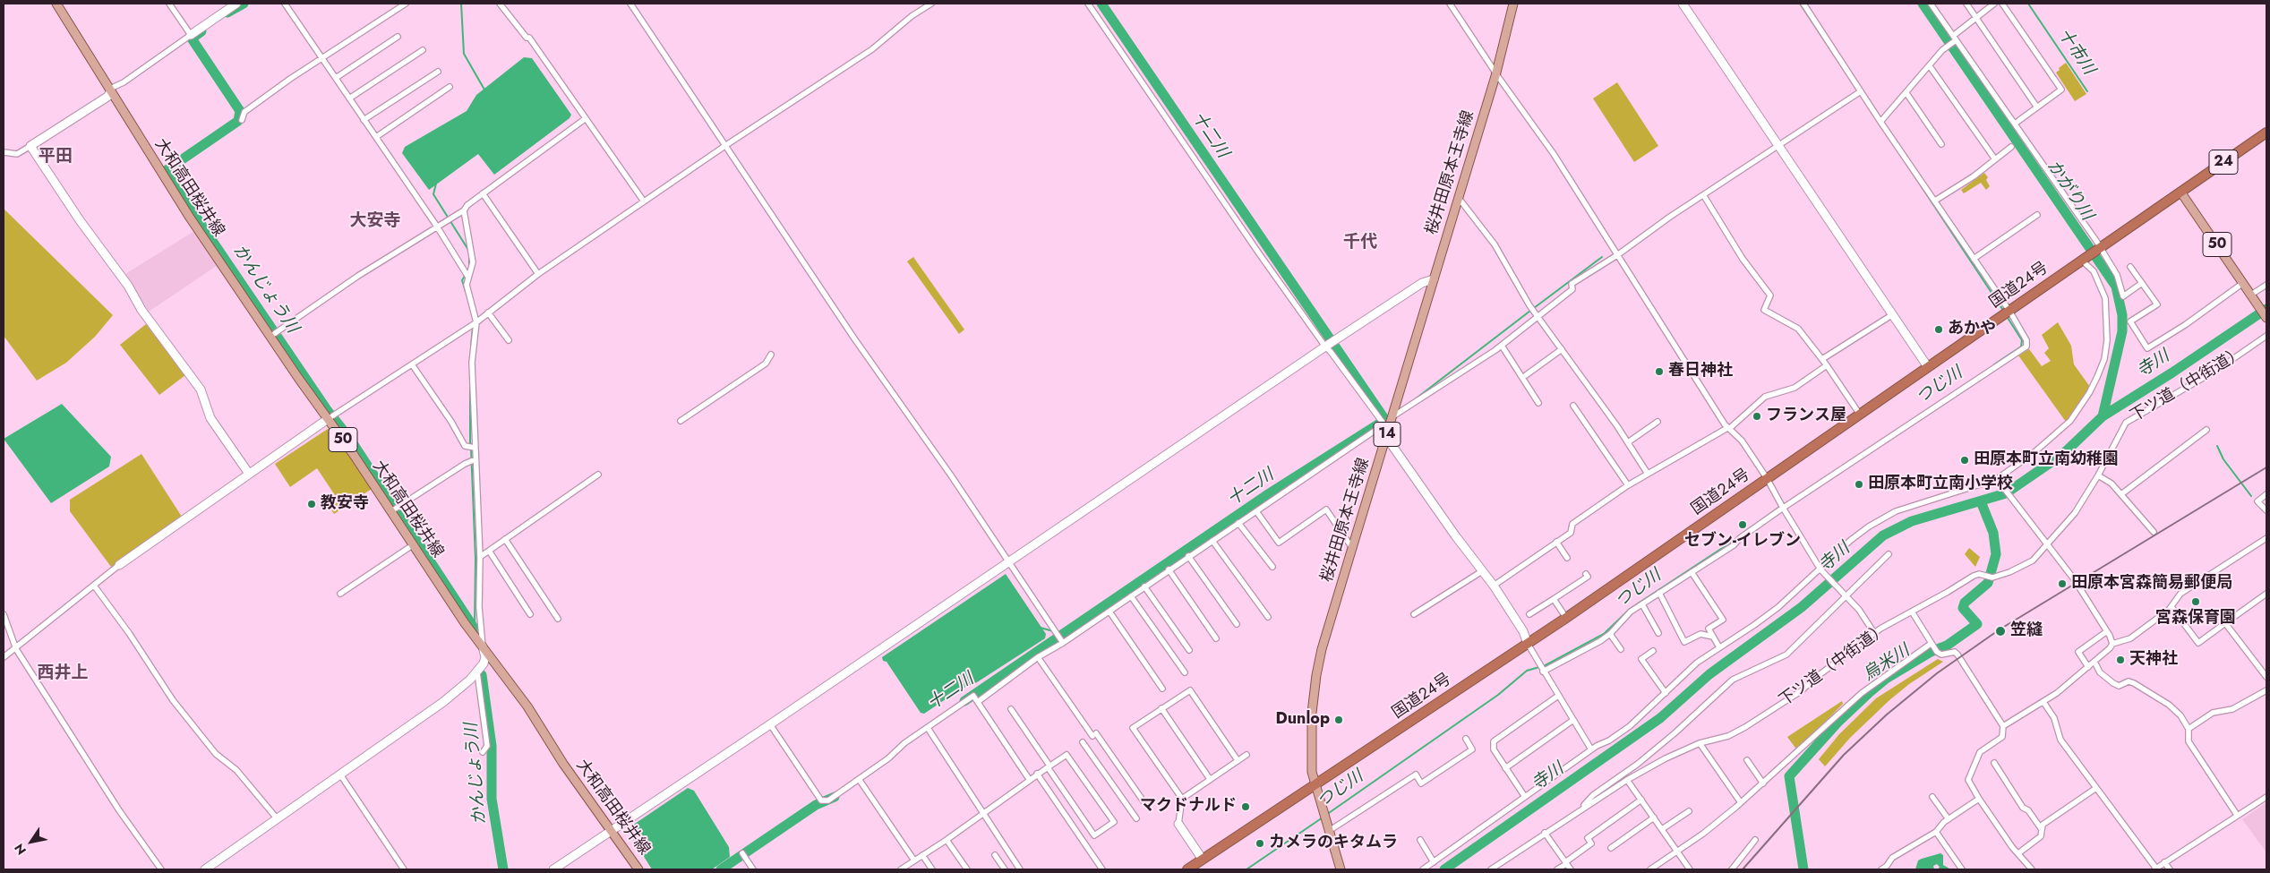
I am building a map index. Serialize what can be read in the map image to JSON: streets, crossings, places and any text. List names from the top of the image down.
{
  "streets": {
    "highway": ["24", "国道24号"],
    "main road": [
      "桜井田原本王寺線",
      "大和高田桜井線",
      "50",
      "14"
    ],
    "street": ["下ツ道（中街道）"]
  },
  "crossings": [
    ["桜井田原本王寺線", "国道24号"],
    ["50", "国道24号"]
  ],
  "districts": [
    "平田",
    "大安寺",
    "千代",
    "西井上"
  ],
  "water": [
    "十市川",
    "十二川",
    "かがり川",
    "かんじょう川",
    "寺川",
    "つじ川",
    "烏米川"
  ],
  "places": [
    "あかや",
    "春日神社",
    "フランス屋",
    "田原本町立南幼稚園",
    "田原本町立南小学校",
    "教安寺",
    "セブン-イレブン",
    "田原本宮森簡易郵便局",
    "宮森保育園",
    "笠縫",
    "天神社",
    "Dunlop",
    "マクドナルド",
    "カメラのキタムラ"
  ],
  "north": "bottom left"
}
